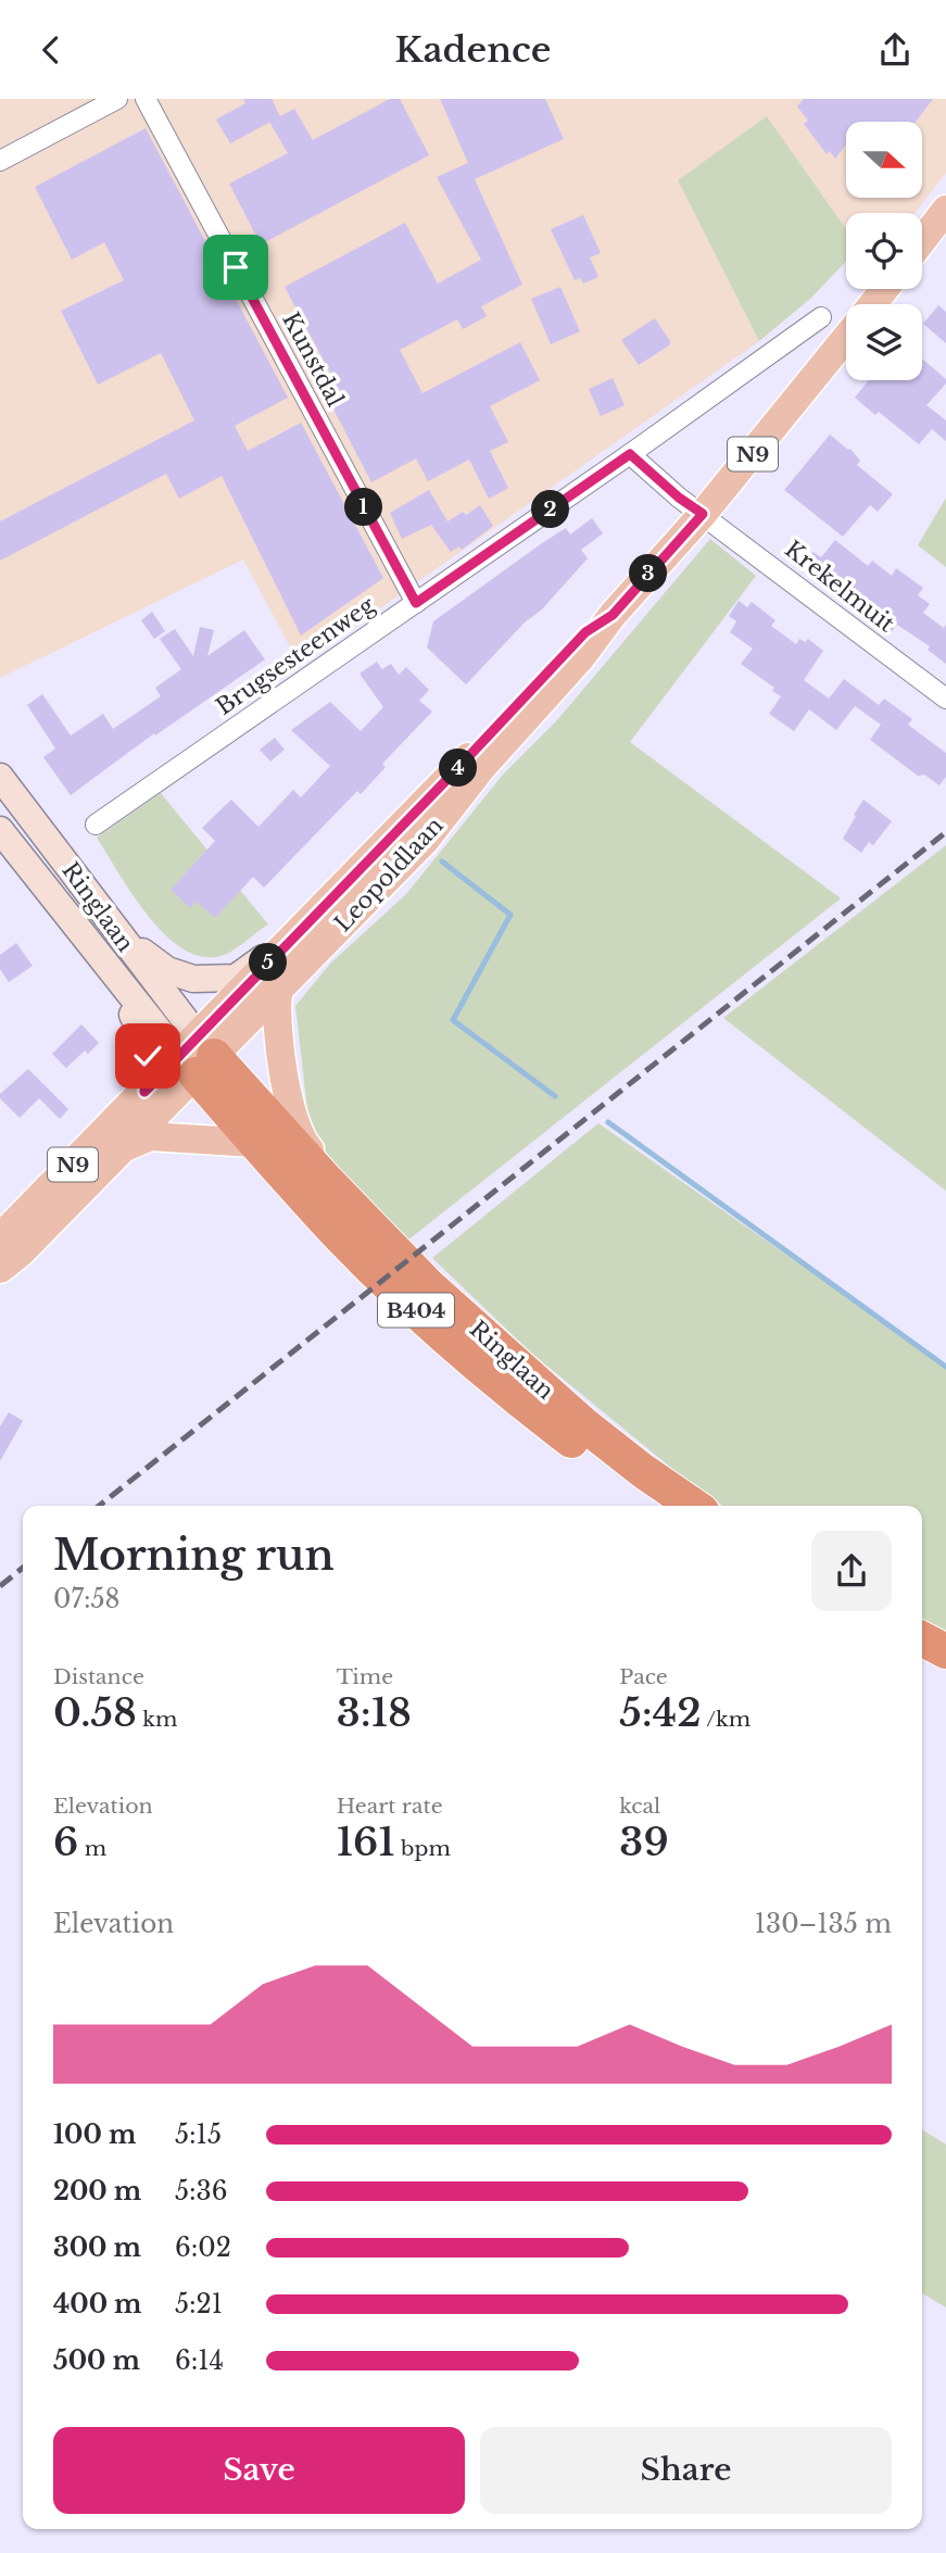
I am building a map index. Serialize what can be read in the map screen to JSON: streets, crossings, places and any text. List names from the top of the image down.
{
  "streets": {
    "highway": ["Ringlaan", "B404"],
    "main road": ["N9", "Leopoldlaan"],
    "street": ["Kunstdal", "Krekelmuit", "Brugsesteenweg"]
  },
  "crossings": [
    ["Kunstdal", "Brugsesteenweg"],
    ["Krekelmuit", "Brugsesteenweg"],
    ["Krekelmuit", "Leopoldlaan"],
    ["Leopoldlaan", "Ringlaan"]
  ],
  "north": "right",
  "page": {
    "header": "Kadence",
    "pins": [
      "1",
      "2",
      "3",
      "4",
      "5"
    ],
    "heading": ["Morning run", "07:58"],
    "stats": [
      ["Distance", "0.58 km"],
      ["Time", "3:18"],
      ["Pace", "5:42 /km"],
      ["Elevation", "6 m"],
      ["Heart rate", "161 bpm"],
      ["kcal", "39"]
    ],
    "chart": ["Elevation", "130–135 m"],
    "list": [
      {
        "name": "100 m",
        "note": "5:15"
      },
      {
        "name": "200 m",
        "note": "5:36"
      },
      {
        "name": "300 m",
        "note": "6:02"
      },
      {
        "name": "400 m",
        "note": "5:21"
      },
      {
        "name": "500 m",
        "note": "6:14"
      }
    ],
    "buttons": ["Save", "Share"]
  }
}
